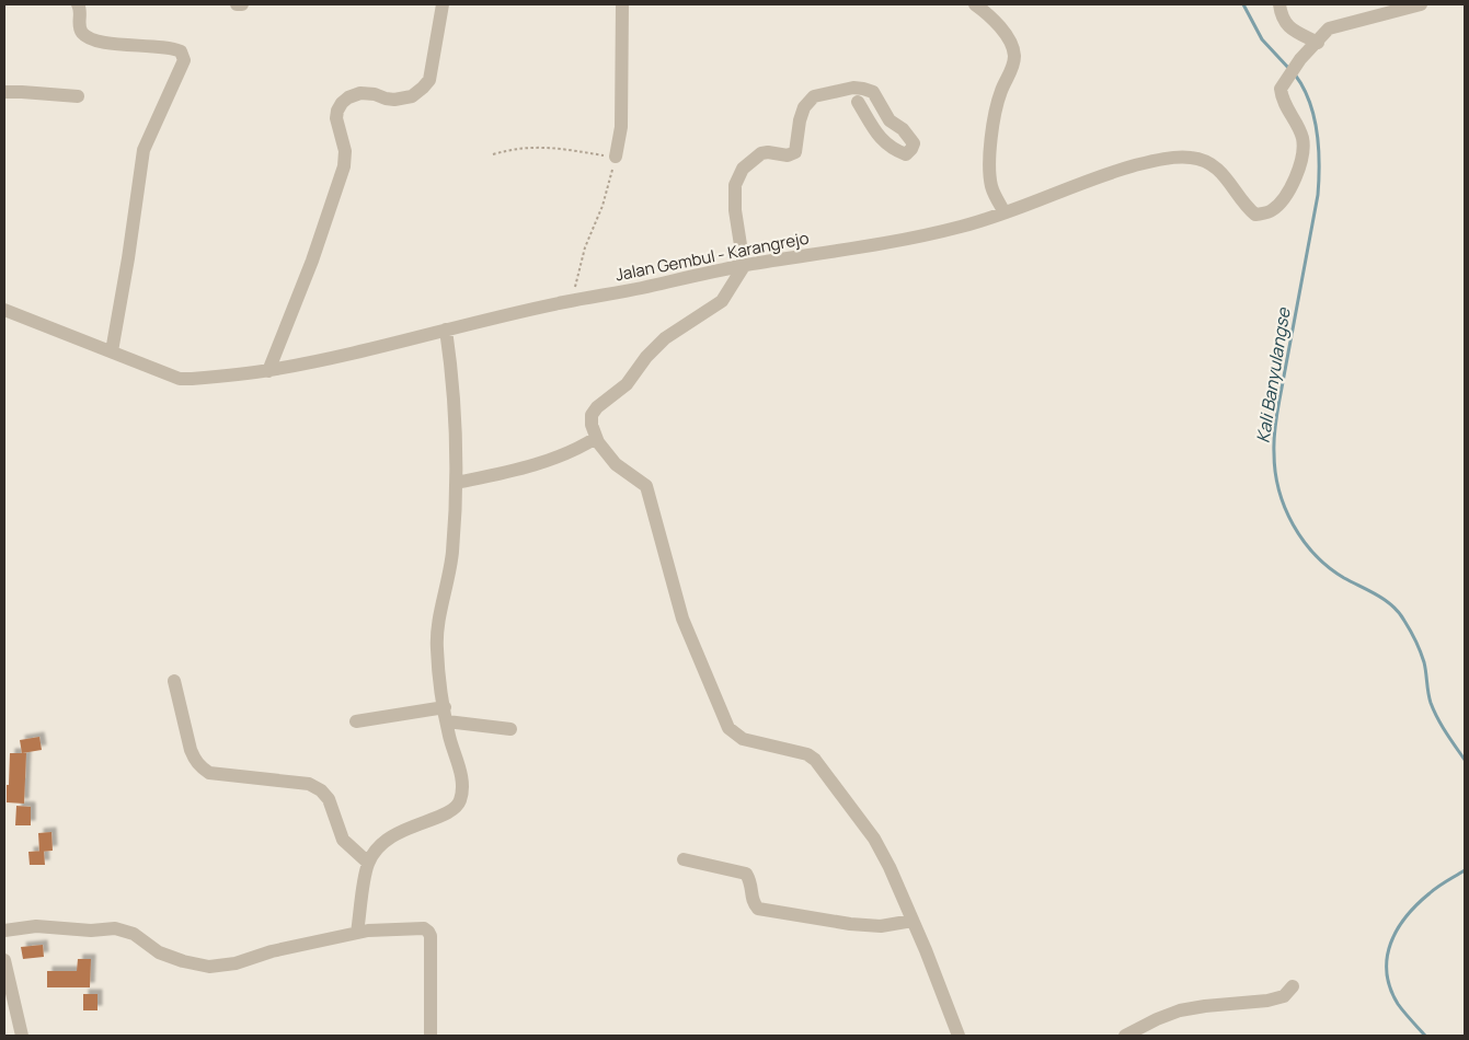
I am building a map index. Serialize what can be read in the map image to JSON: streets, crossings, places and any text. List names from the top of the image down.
{
  "streets": {
    "street": ["Jalan Gembul - Karangrejo"]
  },
  "water": ["Kali Banyulangse"]
}
